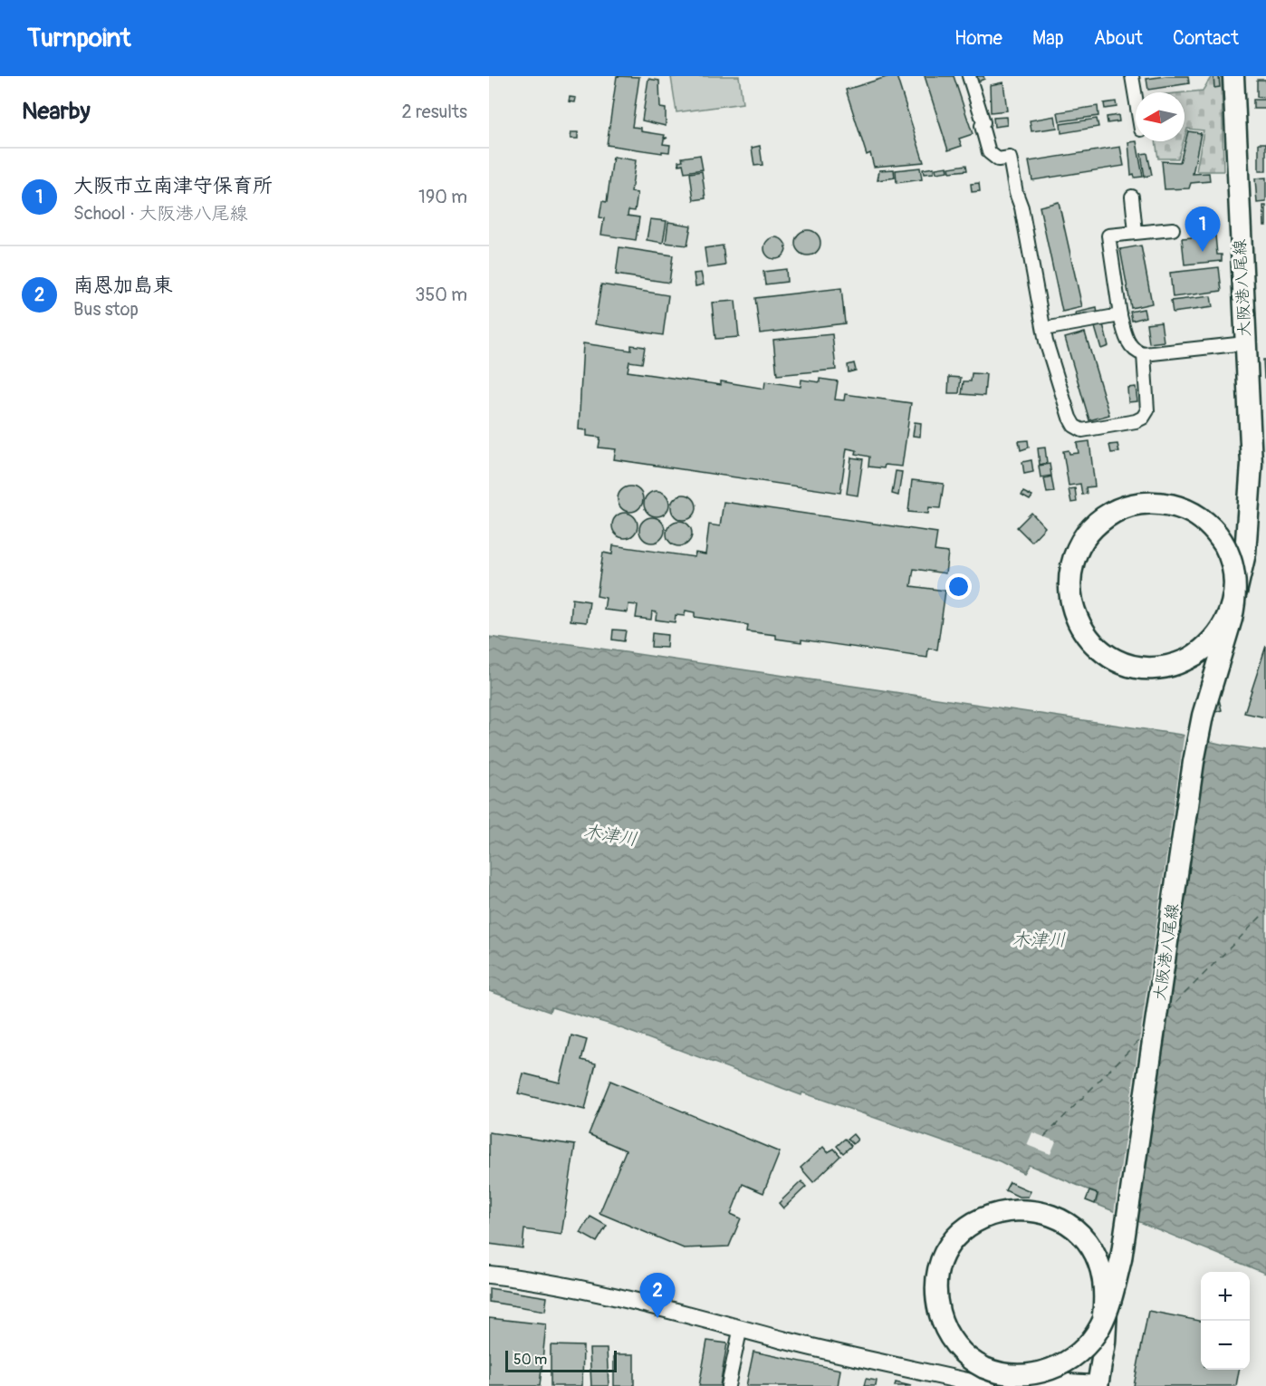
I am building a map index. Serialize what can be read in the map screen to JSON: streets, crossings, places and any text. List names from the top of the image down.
{
  "streets": {
    "main road": ["大阪港八尾線"]
  },
  "water": ["木津川"],
  "scale_bar": "50 m",
  "north": "left",
  "page": {
    "header": "Turnpoint",
    "nav": [
      "Home",
      "Map",
      "About",
      "Contact"
    ],
    "heading": ["Nearby", "2 results"],
    "list": [
      {
        "mark": "1",
        "name": "大阪市立南津守保育所",
        "note": "School · 大阪港八尾線",
        "value": "190 m"
      },
      {
        "mark": "2",
        "name": "南恩加島東",
        "note": "Bus stop",
        "value": "350 m"
      }
    ],
    "pins": ["1", "2"],
    "map_buttons": ["+", "−"],
    "scale": "50 m"
  }
}
